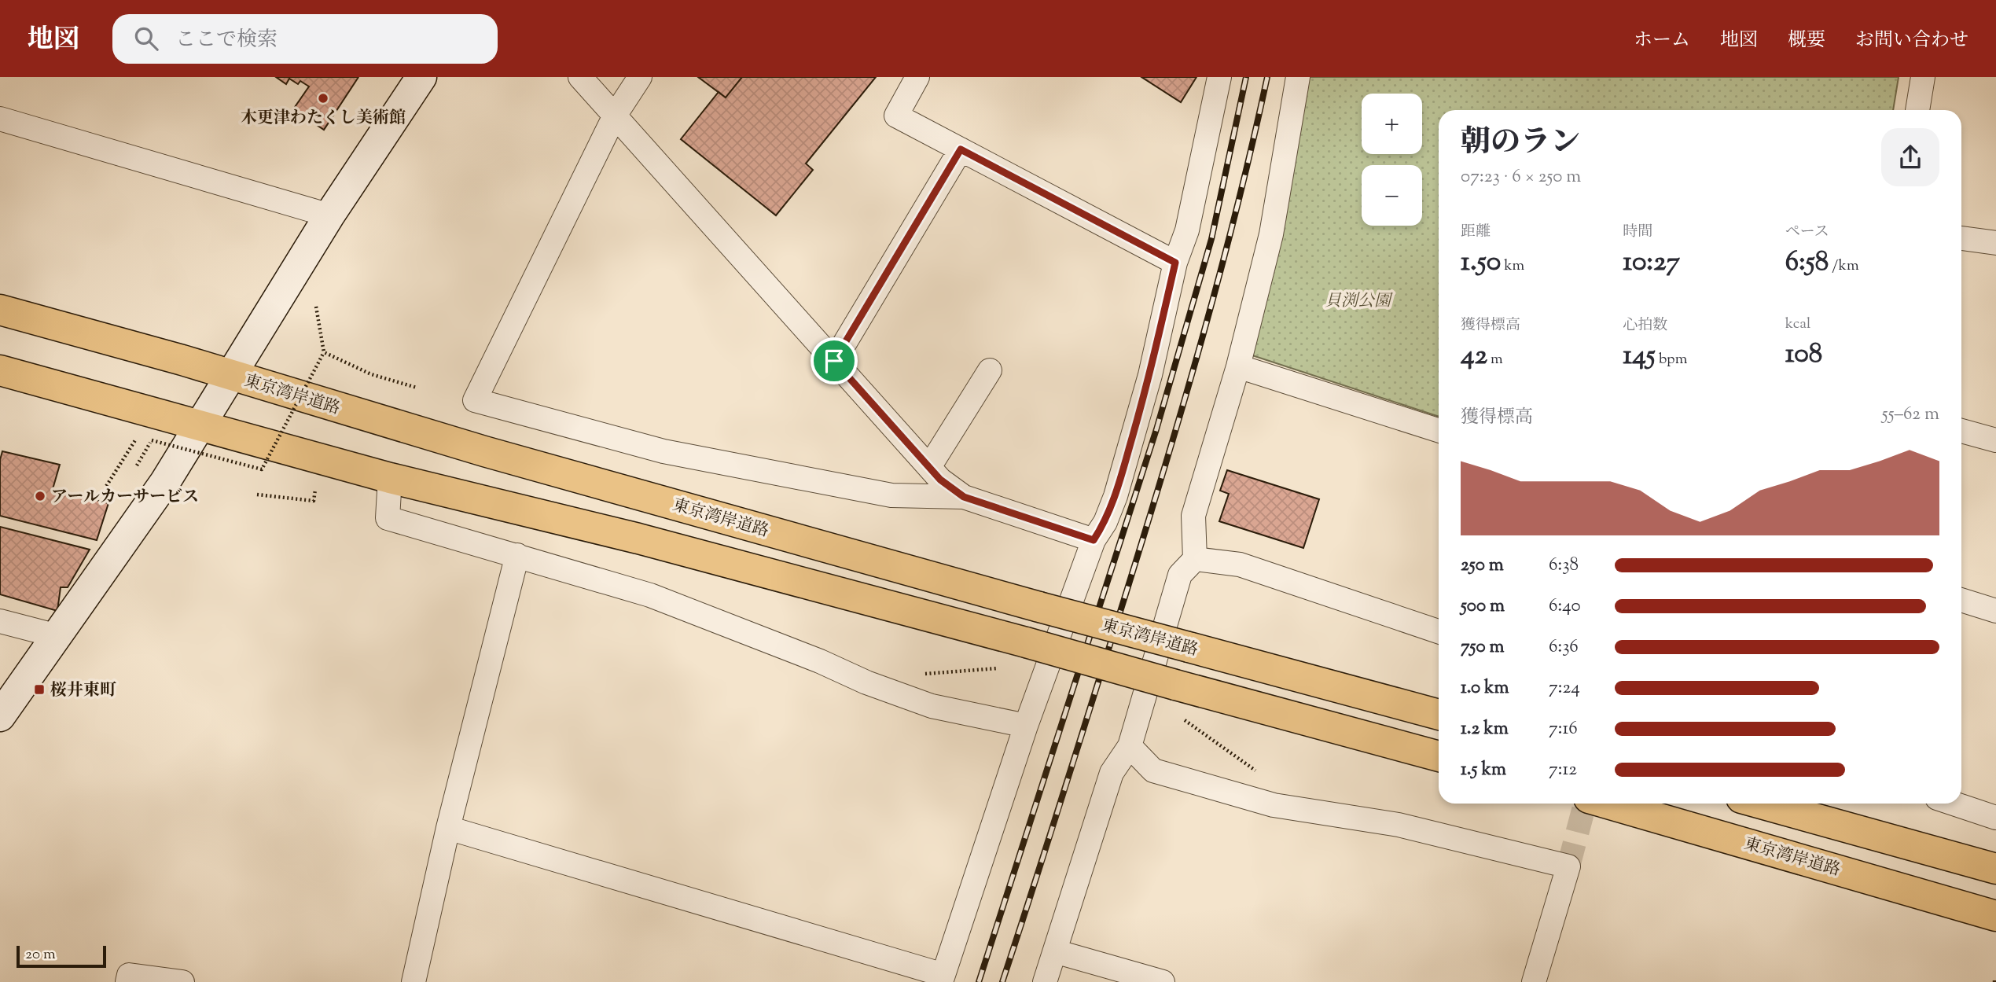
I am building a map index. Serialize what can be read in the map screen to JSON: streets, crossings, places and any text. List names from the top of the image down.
{
  "streets": {
    "highway": ["東京湾岸道路"]
  },
  "parks": ["貝渕公園"],
  "places": {
    "other": ["木更津わたくし美術館", "アールカーサービス"],
    "transit": ["桜井東町"]
  },
  "scale_bar": "20 m",
  "page": {
    "header": "地図",
    "search": "ここで検索",
    "nav": [
      "ホーム",
      "地図",
      "概要",
      "お問い合わせ"
    ],
    "map_buttons": ["+", "−"],
    "heading": ["朝のラン", "07:23 · 6 × 250 m"],
    "stats": [
      ["距離", "1.50 km"],
      ["時間", "10:27"],
      ["ペース", "6:58 /km"],
      ["獲得標高", "42 m"],
      ["心拍数", "145 bpm"],
      ["kcal", "108"]
    ],
    "chart": ["獲得標高", "55–62 m"],
    "list": [
      {
        "name": "250 m",
        "note": "6:38"
      },
      {
        "name": "500 m",
        "note": "6:40"
      },
      {
        "name": "750 m",
        "note": "6:36"
      },
      {
        "name": "1.0 km",
        "note": "7:24"
      },
      {
        "name": "1.2 km",
        "note": "7:16"
      },
      {
        "name": "1.5 km",
        "note": "7:12"
      }
    ],
    "scale": "20 m"
  }
}
